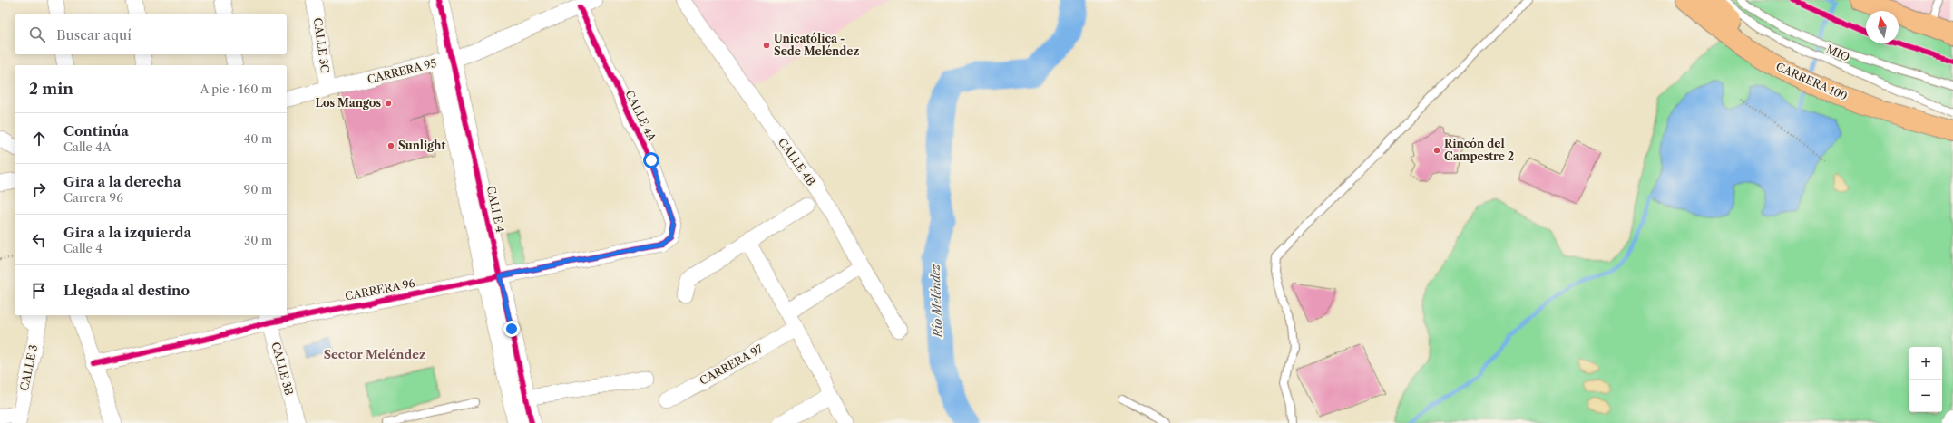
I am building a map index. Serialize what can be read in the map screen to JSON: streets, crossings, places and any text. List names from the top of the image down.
{
  "streets": {
    "main road": ["CARRERA 100"],
    "street": [
      "CALLE 3C",
      "CARRERA 95",
      "CALLE 4A",
      "CALLE 4B",
      "CALLE 4",
      "CARRERA 96",
      "CARRERA 97",
      "CALLE 3",
      "CALLE 3B"
    ],
    "lane": ["MIO"]
  },
  "crossings": [
    ["CALLE 3C", "CARRERA 95"],
    ["CARRERA 95", "CALLE 4A"],
    ["CARRERA 95", "CALLE 4"],
    ["CALLE 4A", "CARRERA 96"],
    ["CALLE 4", "CARRERA 96"],
    ["CARRERA 96", "CALLE 3B"]
  ],
  "districts": ["Sector Meléndez"],
  "water": ["Río Meléndez"],
  "places": [
    "Unicatólica - Sede Meléndez",
    "Los Mangos",
    "Sunlight",
    "Rincón del Campestre 2"
  ],
  "north": "top",
  "page": {
    "search": "Buscar aquí",
    "heading": ["2 min", "A pie · 160 m"],
    "list": [
      ["Continúa", "Calle 4A", "40 m"],
      ["Gira a la derecha", "Carrera 96", "90 m"],
      ["Gira a la izquierda", "Calle 4", "30 m"],
      "Llegada al destino"
    ],
    "map_buttons": ["+", "−"]
  }
}
